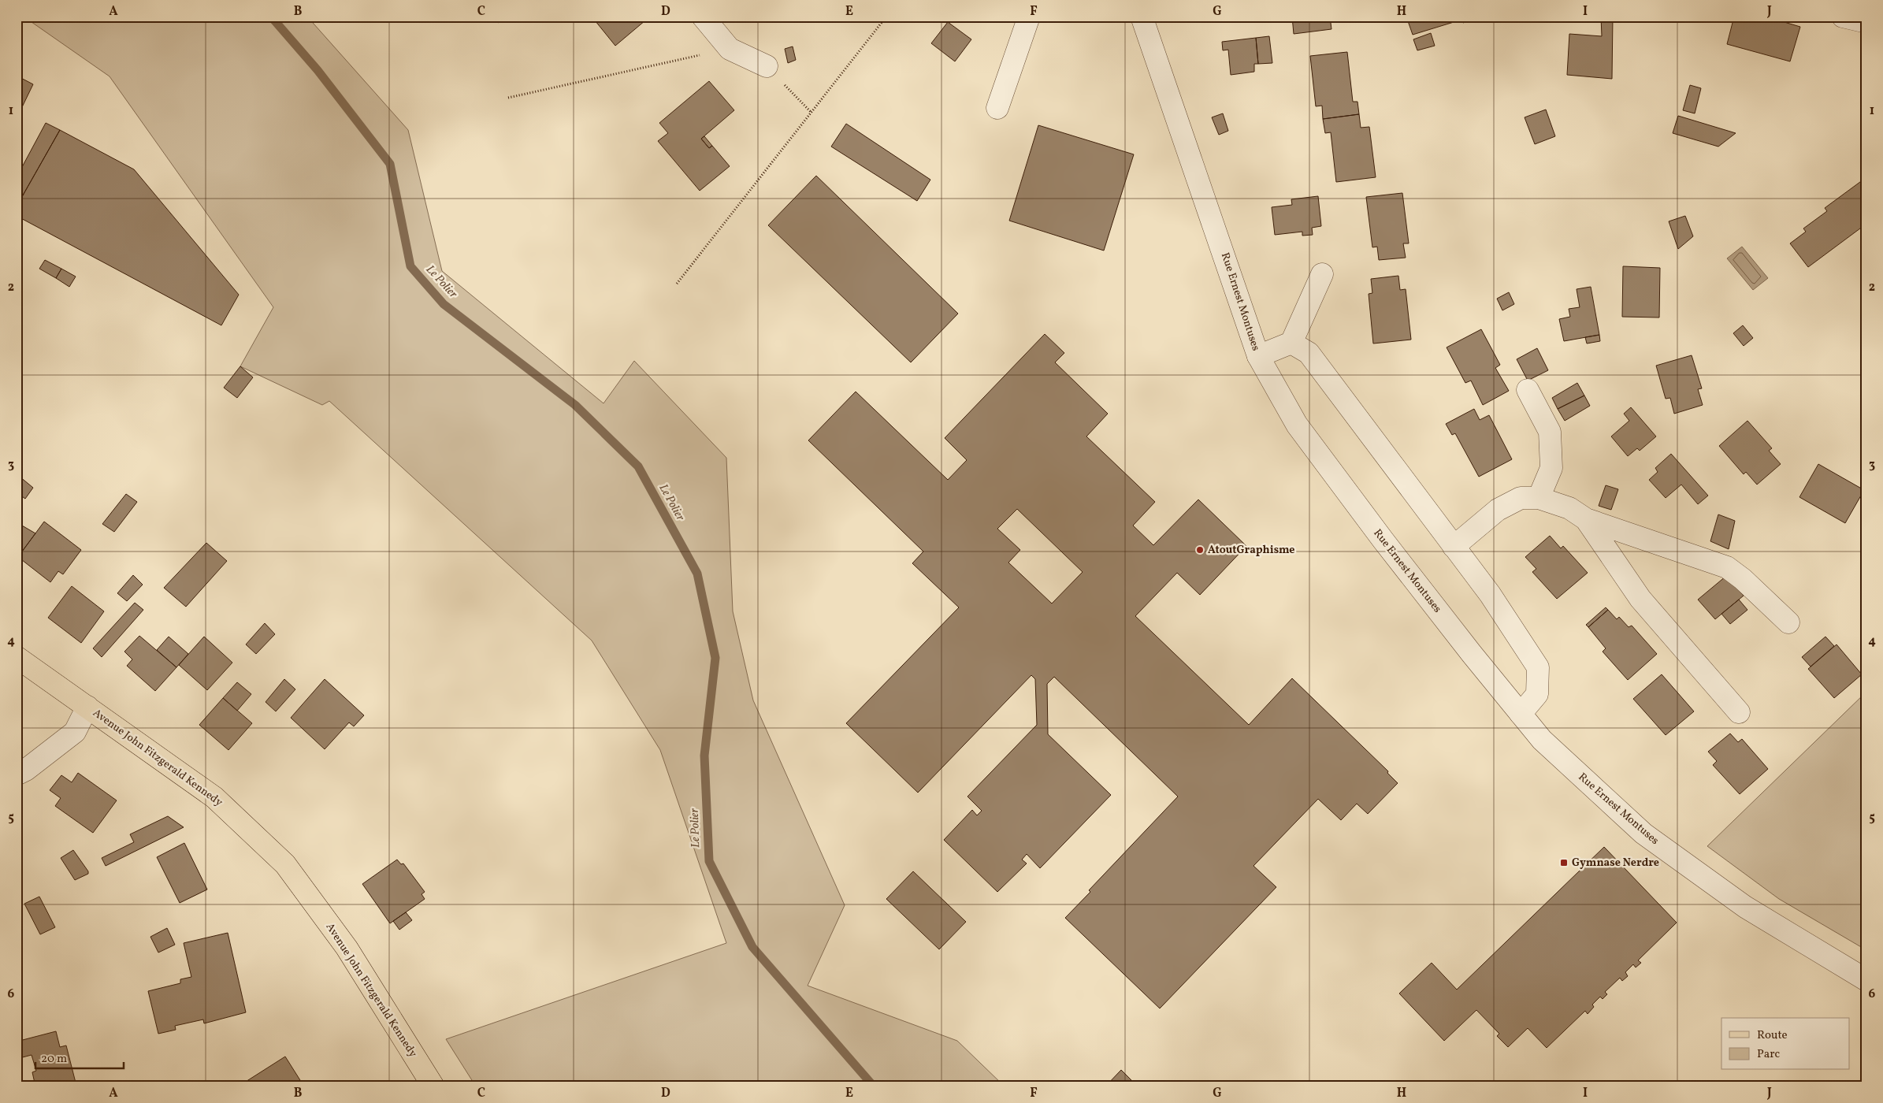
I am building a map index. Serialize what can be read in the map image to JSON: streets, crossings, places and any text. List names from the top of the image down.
{
  "streets": {
    "main road": ["Avenue John Fitzgerald Kennedy"],
    "street": ["Rue Ernest Montuses"]
  },
  "water": ["Le Polier"],
  "places": {
    "other": ["AtoutGraphisme"],
    "transit": ["Gymnase Nerdre"]
  },
  "legend": ["Route", "Parc"],
  "scale_bar": "20 m",
  "grid": {
    "columns": [
      "A",
      "B",
      "C",
      "D",
      "E",
      "F",
      "G",
      "H",
      "I",
      "J"
    ],
    "rows": [
      "1",
      "2",
      "3",
      "4",
      "5",
      "6"
    ]
  }
}
